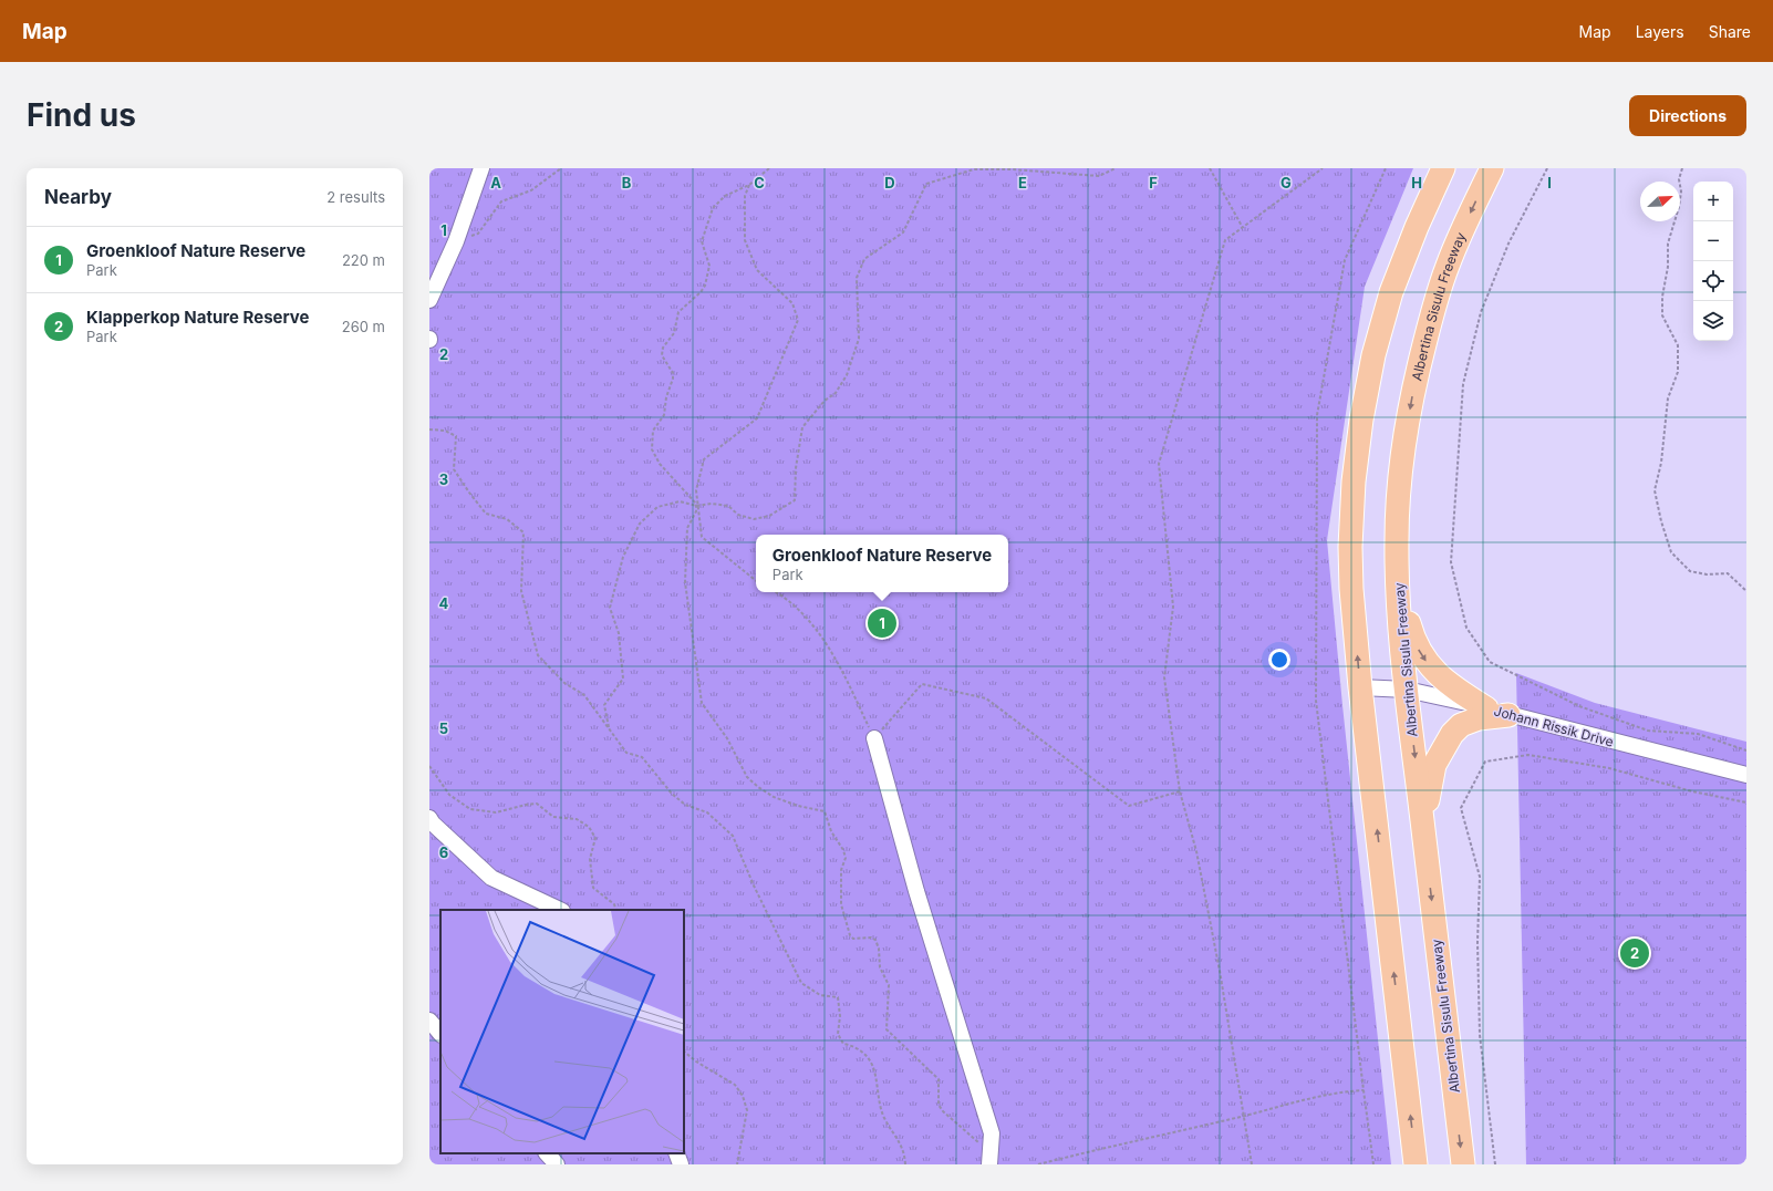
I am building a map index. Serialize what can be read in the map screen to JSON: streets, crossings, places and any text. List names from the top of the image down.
{
  "streets": {
    "highway": ["Albertina Sisulu Freeway"],
    "street": ["Johann Rissik Drive"]
  },
  "crossings": [
    ["Albertina Sisulu Freeway", "Johann Rissik Drive"]
  ],
  "north": "top right",
  "page": {
    "header": "Map",
    "nav": ["Map", "Layers", "Share"],
    "buttons": "Directions",
    "title": "Find us",
    "heading": ["Nearby", "2 results"],
    "map_buttons": ["+", "−"],
    "list": [
      {
        "mark": "1",
        "name": "Groenkloof Nature Reserve",
        "note": "Park",
        "value": "220 m"
      },
      {
        "mark": "2",
        "name": "Klapperkop Nature Reserve",
        "note": "Park",
        "value": "260 m"
      }
    ],
    "popup": ["Groenkloof Nature Reserve", "Park"],
    "pins": ["1", "2"]
  },
  "grid": {
    "columns": [
      "A",
      "B",
      "C",
      "D",
      "E",
      "F",
      "G",
      "H",
      "I"
    ],
    "rows": [
      "1",
      "2",
      "3",
      "4",
      "5",
      "6"
    ]
  }
}
